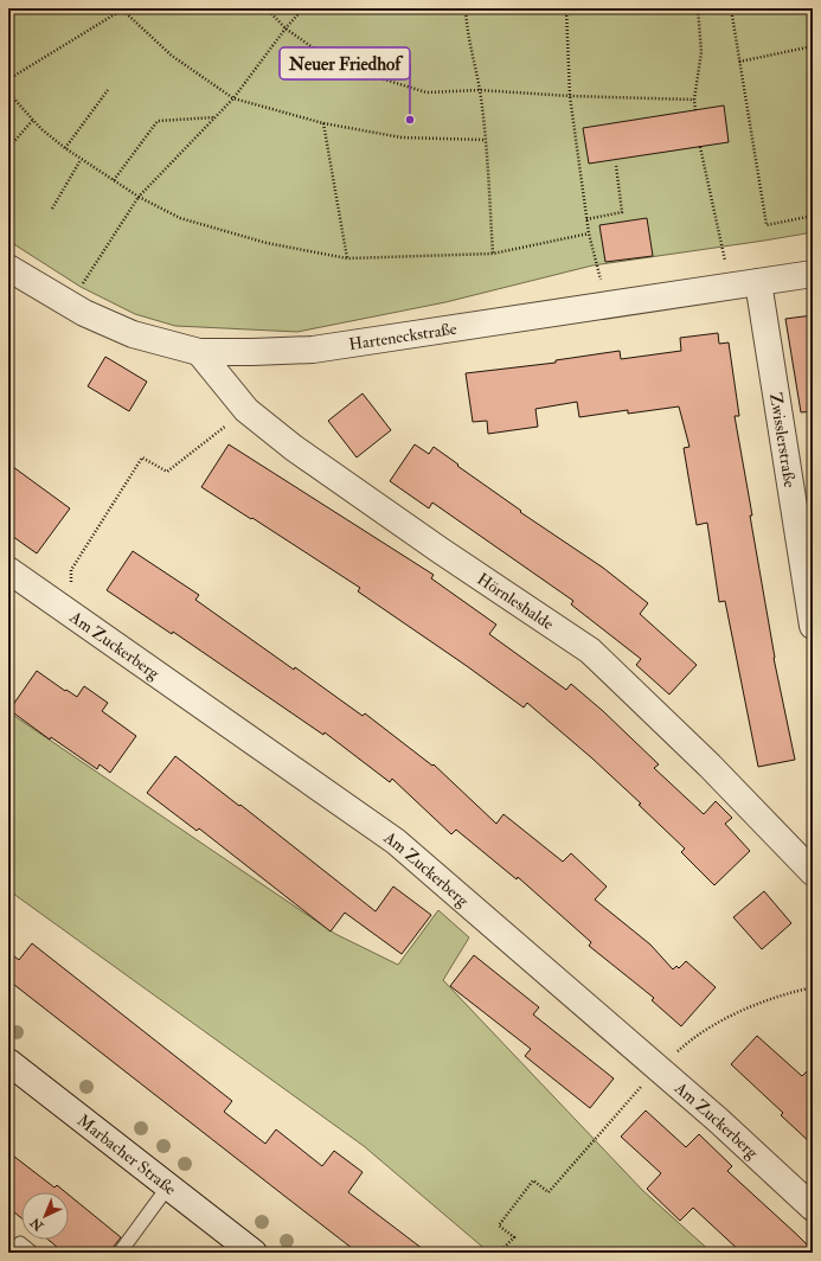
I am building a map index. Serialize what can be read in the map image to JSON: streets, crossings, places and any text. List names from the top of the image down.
{
  "streets": {
    "street": [
      "Harteneckstraße",
      "Zwisslerstraße",
      "Hörnleshalde",
      "Am Zuckerberg",
      "Marbacher Straße"
    ]
  },
  "crossings": [
    ["Harteneckstraße", "Zwisslerstraße"],
    ["Harteneckstraße", "Hörnleshalde"]
  ],
  "places": ["Neuer Friedhof"],
  "north": "bottom left"
}
